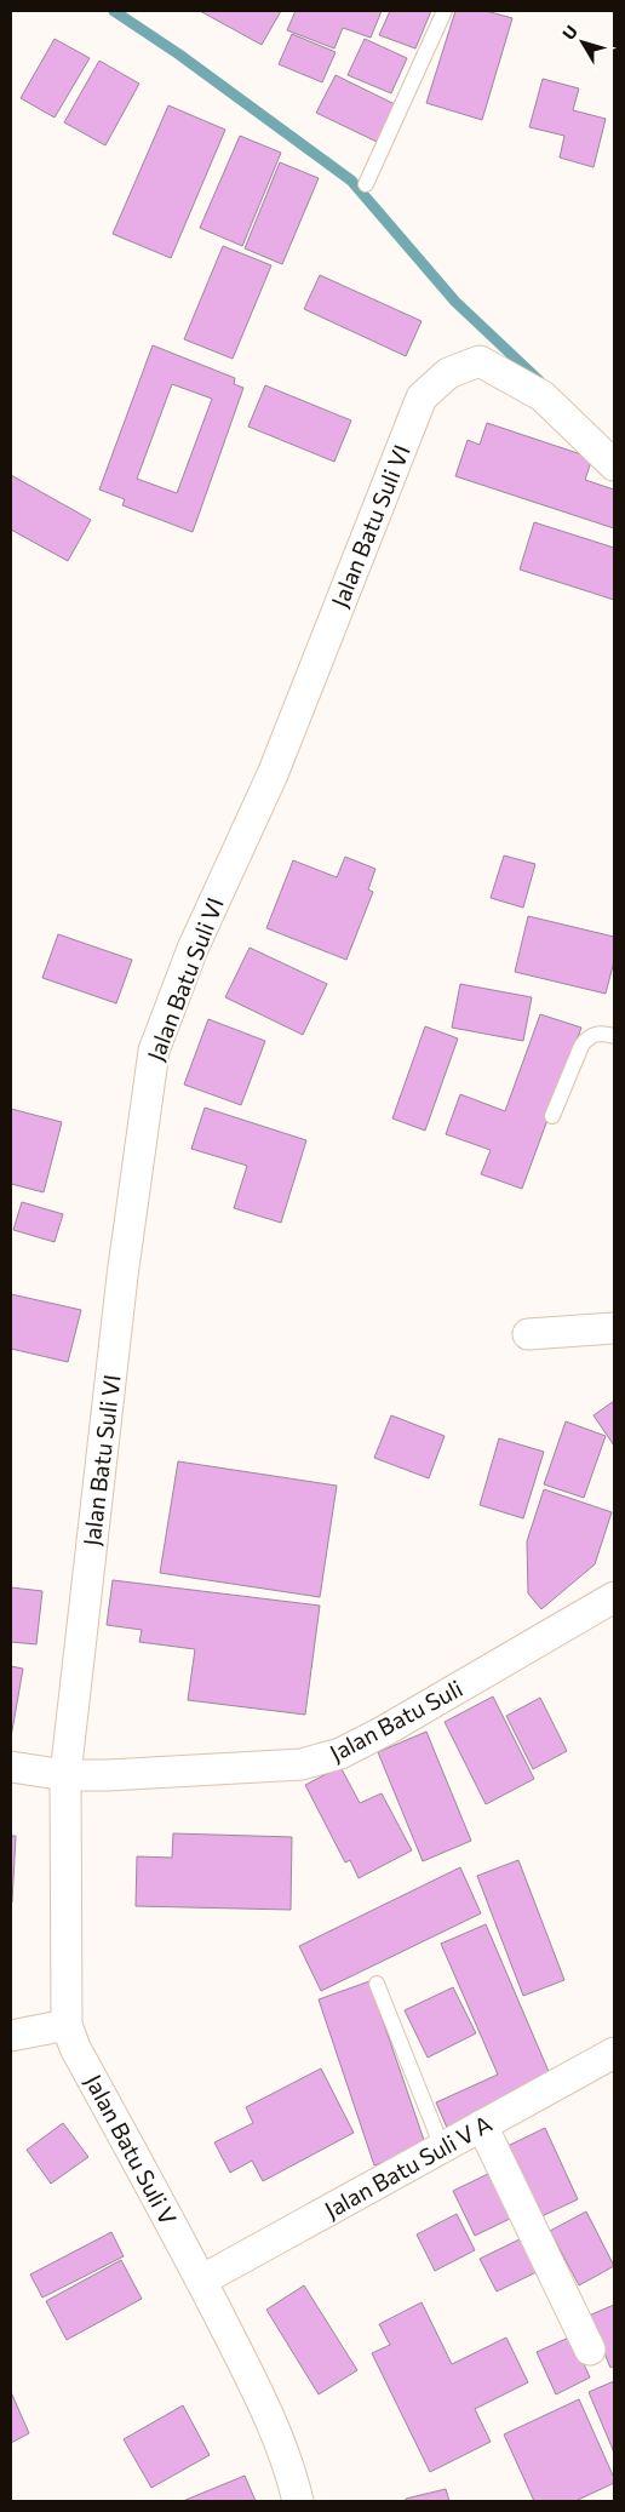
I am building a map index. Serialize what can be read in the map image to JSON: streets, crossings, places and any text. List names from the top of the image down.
{
  "streets": {
    "street": [
      "Jalan Batu Suli VI",
      "Jalan Batu Suli",
      "Jalan Batu Suli V",
      "Jalan Batu Suli V A"
    ]
  },
  "crossings": [
    ["Jalan Batu Suli VI", "Jalan Batu Suli"],
    ["Jalan Batu Suli VI", "Jalan Batu Suli V"],
    ["Jalan Batu Suli", "Jalan Batu Suli V"],
    ["Jalan Batu Suli V", "Jalan Batu Suli V A"]
  ],
  "north": "top left"
}
